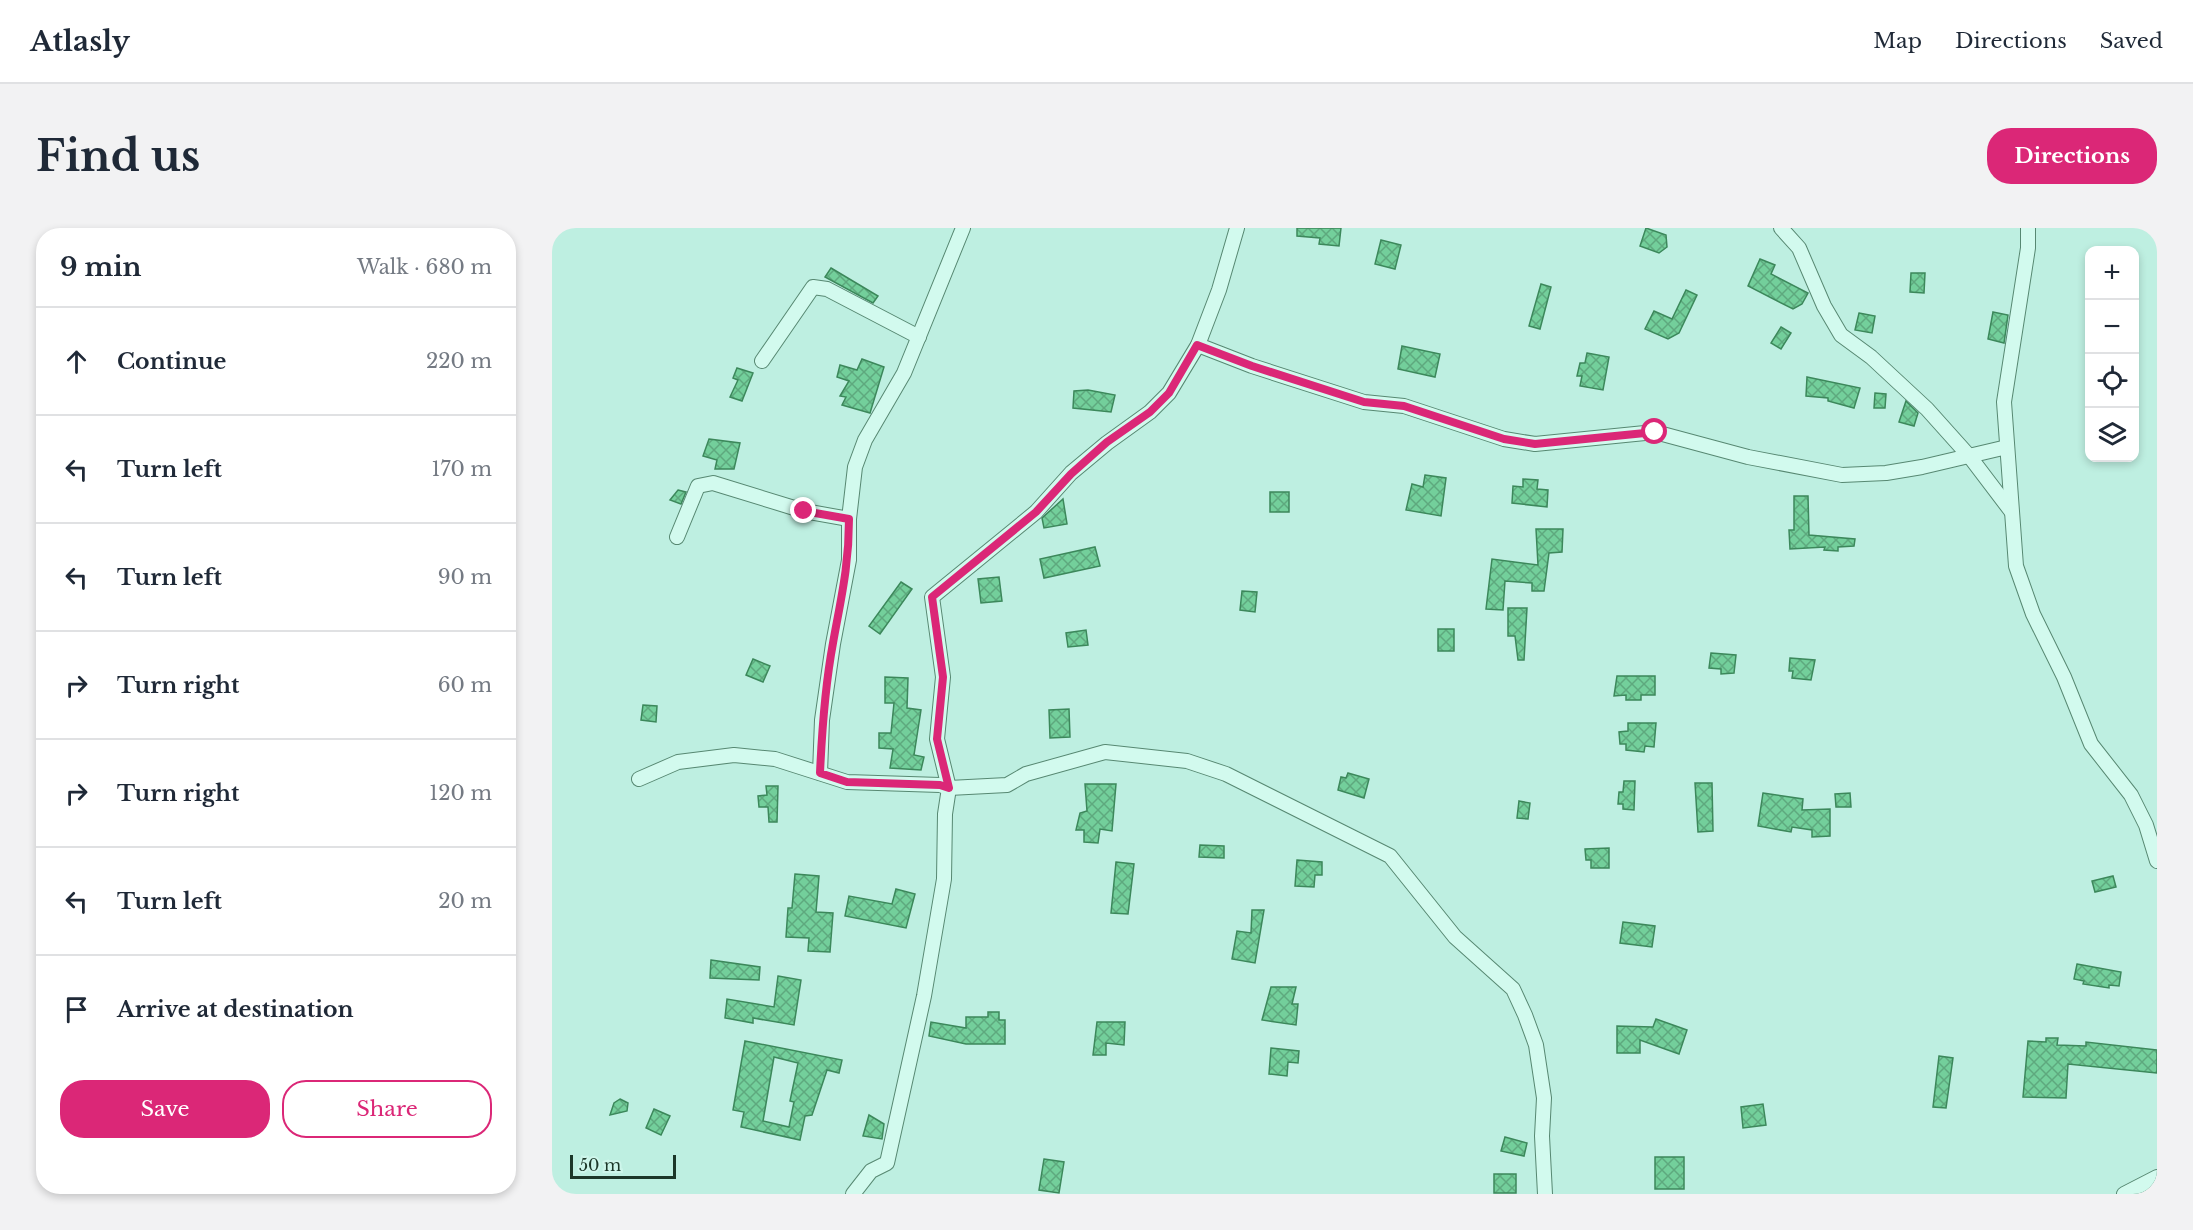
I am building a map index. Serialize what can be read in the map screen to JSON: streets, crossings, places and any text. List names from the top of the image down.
{
  "scale_bar": "50 m",
  "page": {
    "header": "Atlasly",
    "nav": ["Map", "Directions", "Saved"],
    "buttons": [
      "Directions",
      ["Save", "Share"]
    ],
    "title": "Find us",
    "heading": ["9 min", "Walk · 680 m"],
    "map_buttons": ["+", "−"],
    "list": [
      ["Continue", "220 m"],
      ["Turn left", "170 m"],
      ["Turn left", "90 m"],
      ["Turn right", "60 m"],
      ["Turn right", "120 m"],
      ["Turn left", "20 m"],
      "Arrive at destination"
    ],
    "scale": "50 m"
  }
}
